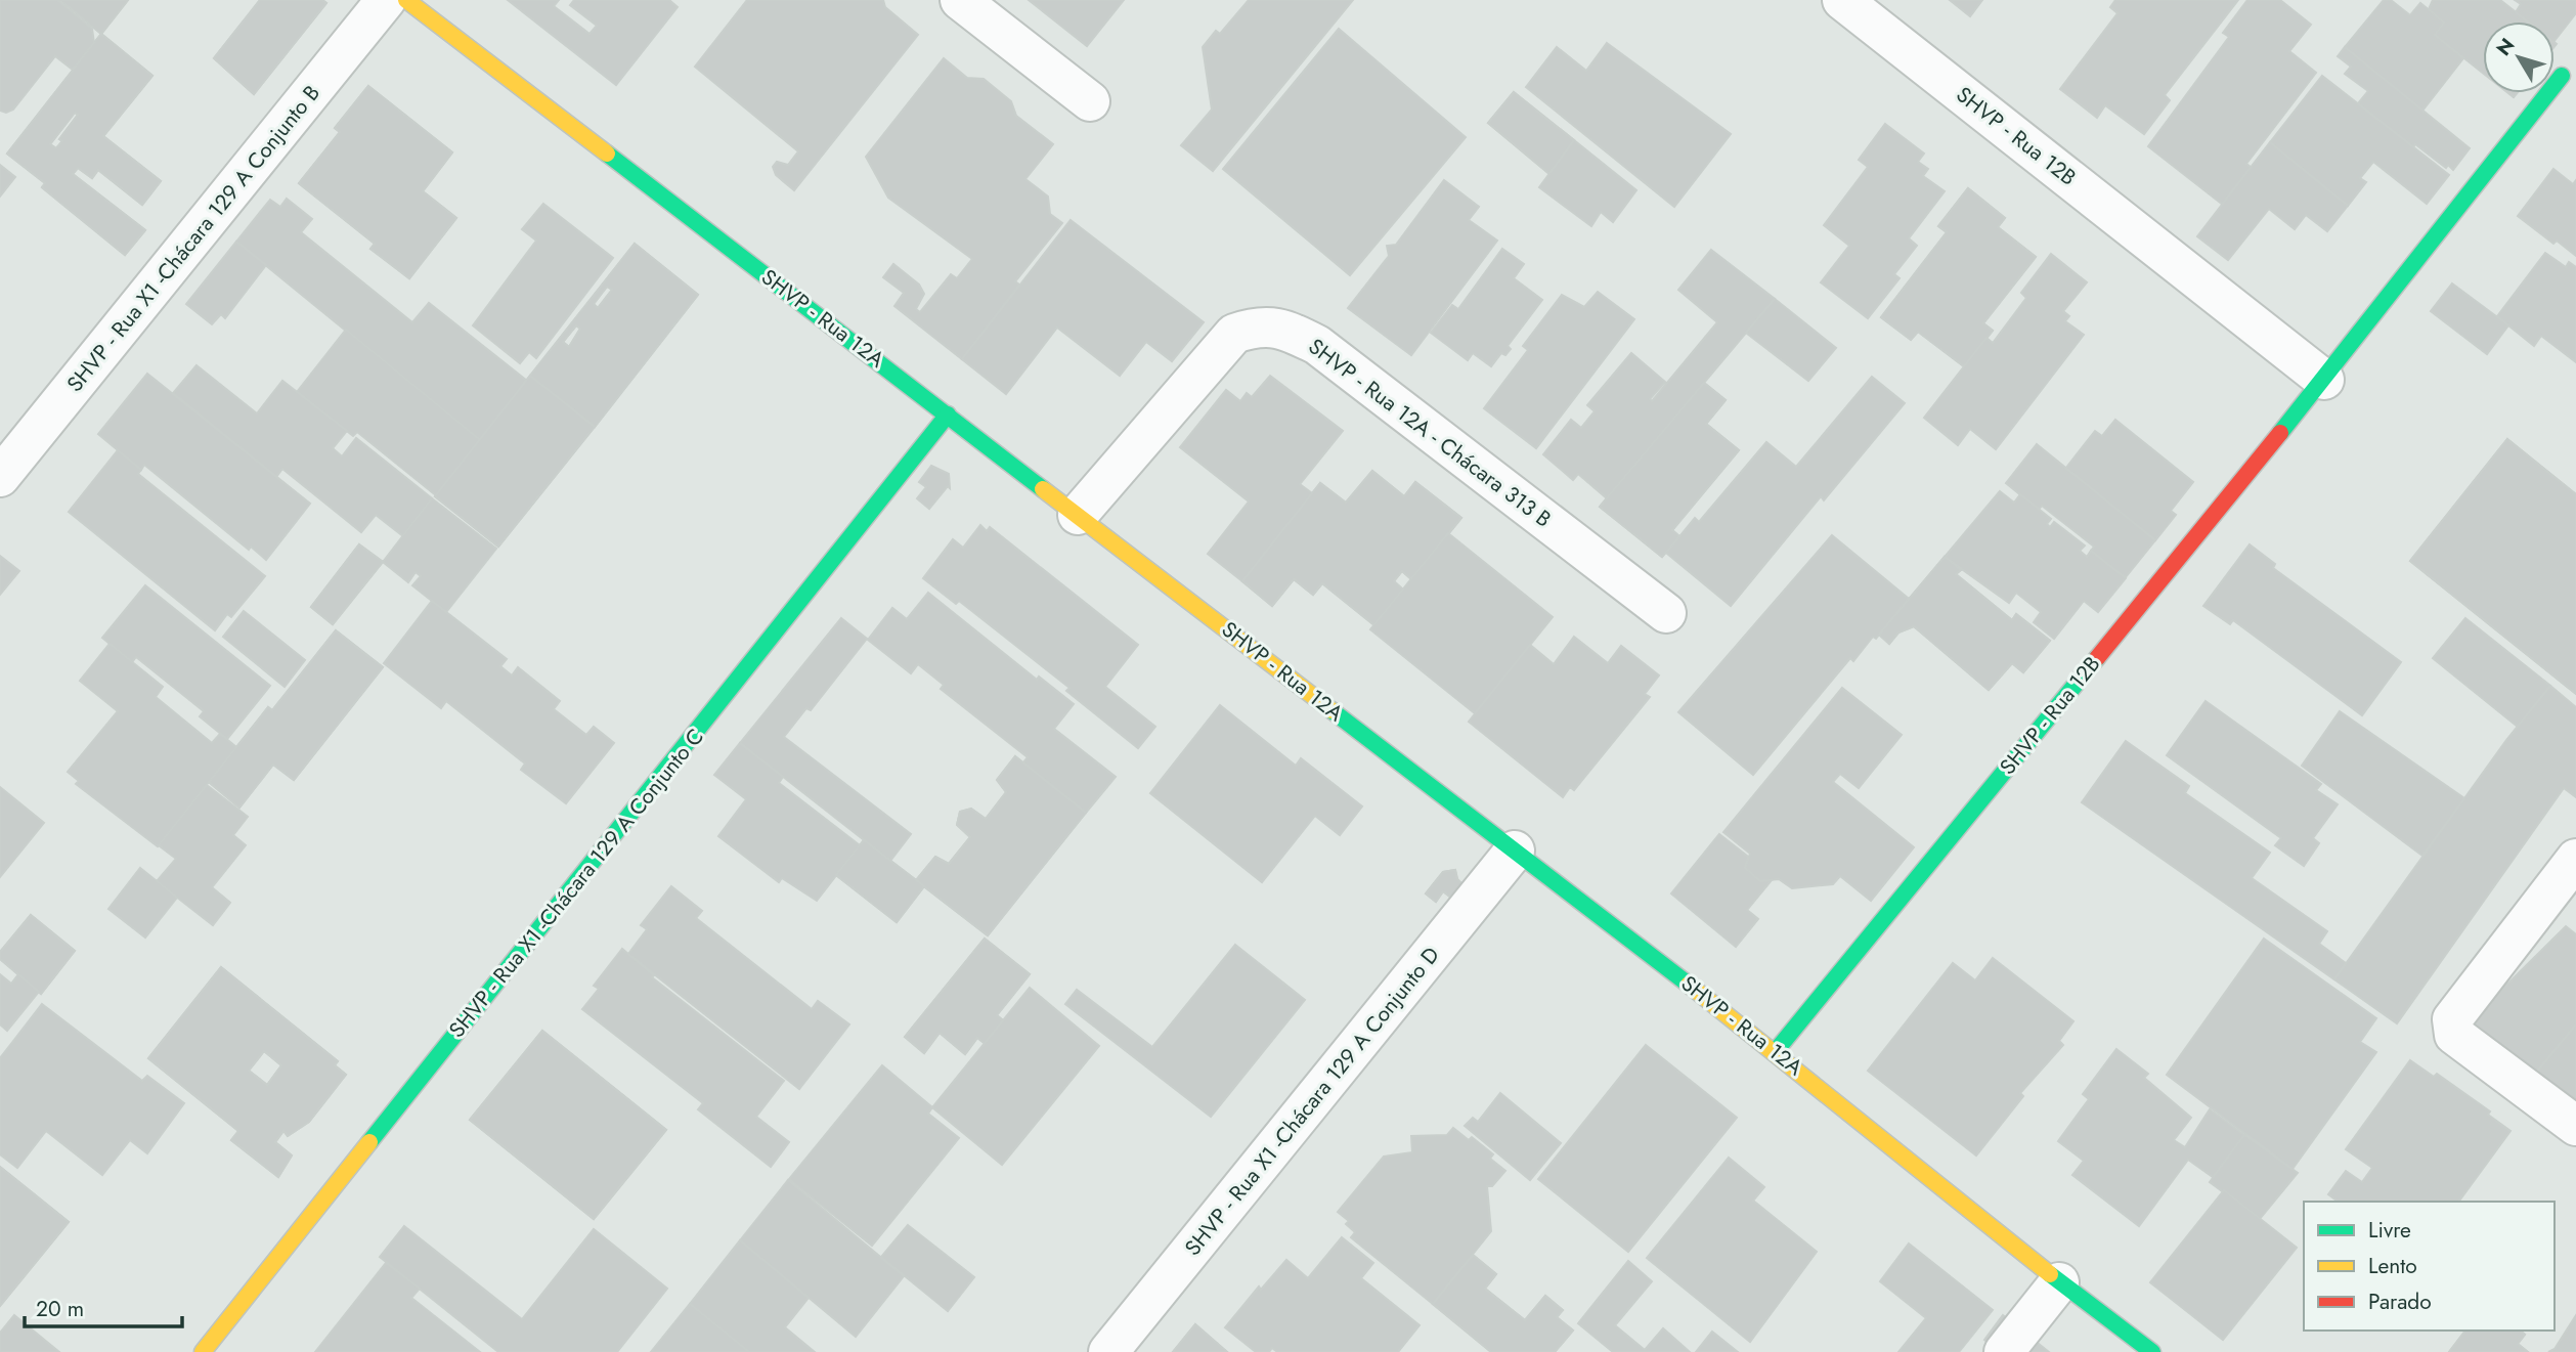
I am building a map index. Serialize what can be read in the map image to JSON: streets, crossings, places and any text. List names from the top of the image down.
{
  "streets": {
    "street": [
      "SHVP - Rua 12B",
      "SHVP - Rua X1 -Chácara 129 A Conjunto B",
      "SHVP - Rua 12A",
      "SHVP - Rua 12A - Chácara 313 B",
      "SHVP - Rua X1 -Chácara 129 A Conjunto C",
      "SHVP - Rua X1 -Chácara 129 A Conjunto D"
    ]
  },
  "crossings": [
    ["SHVP - Rua 12B", "SHVP - Rua 12A"],
    ["SHVP - Rua 12A", "SHVP - Rua 12A - Chácara 313 B"],
    ["SHVP - Rua 12A", "SHVP - Rua X1 -Chácara 129 A Conjunto C"],
    ["SHVP - Rua 12A", "SHVP - Rua X1 -Chácara 129 A Conjunto D"]
  ],
  "legend": ["Livre", "Lento", "Parado"],
  "scale_bar": "20 m",
  "north": "top left"
}
